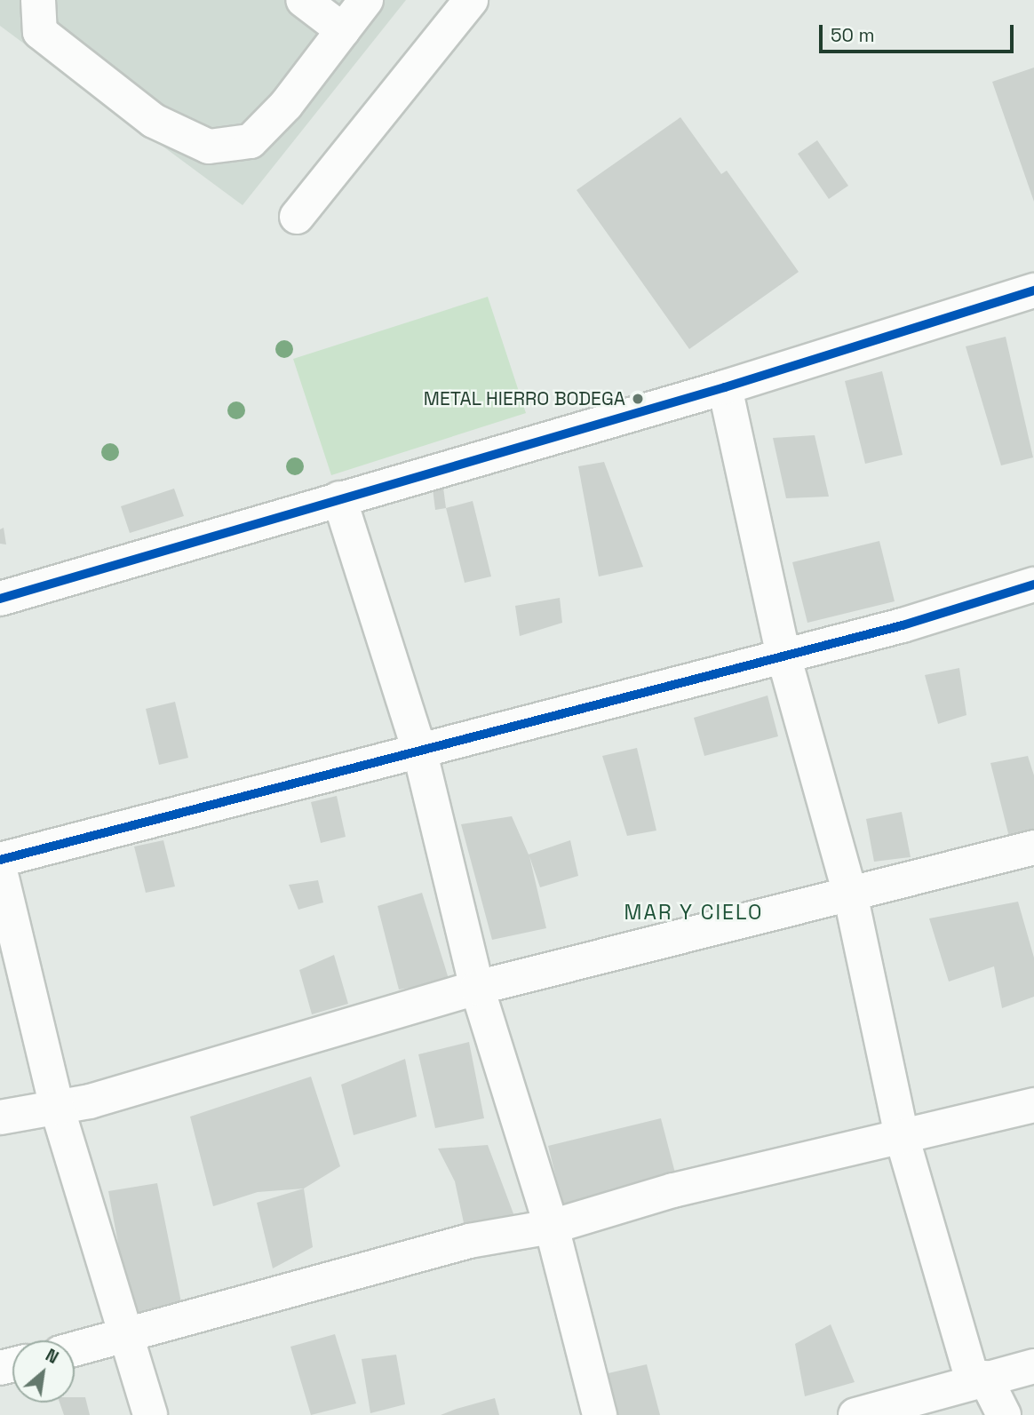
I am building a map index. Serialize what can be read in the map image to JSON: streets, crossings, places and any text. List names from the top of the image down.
{
  "districts": ["MAR Y CIELO"],
  "places": ["METAL HIERRO BODEGA"],
  "scale_bar": "50 m",
  "north": "top right"
}
